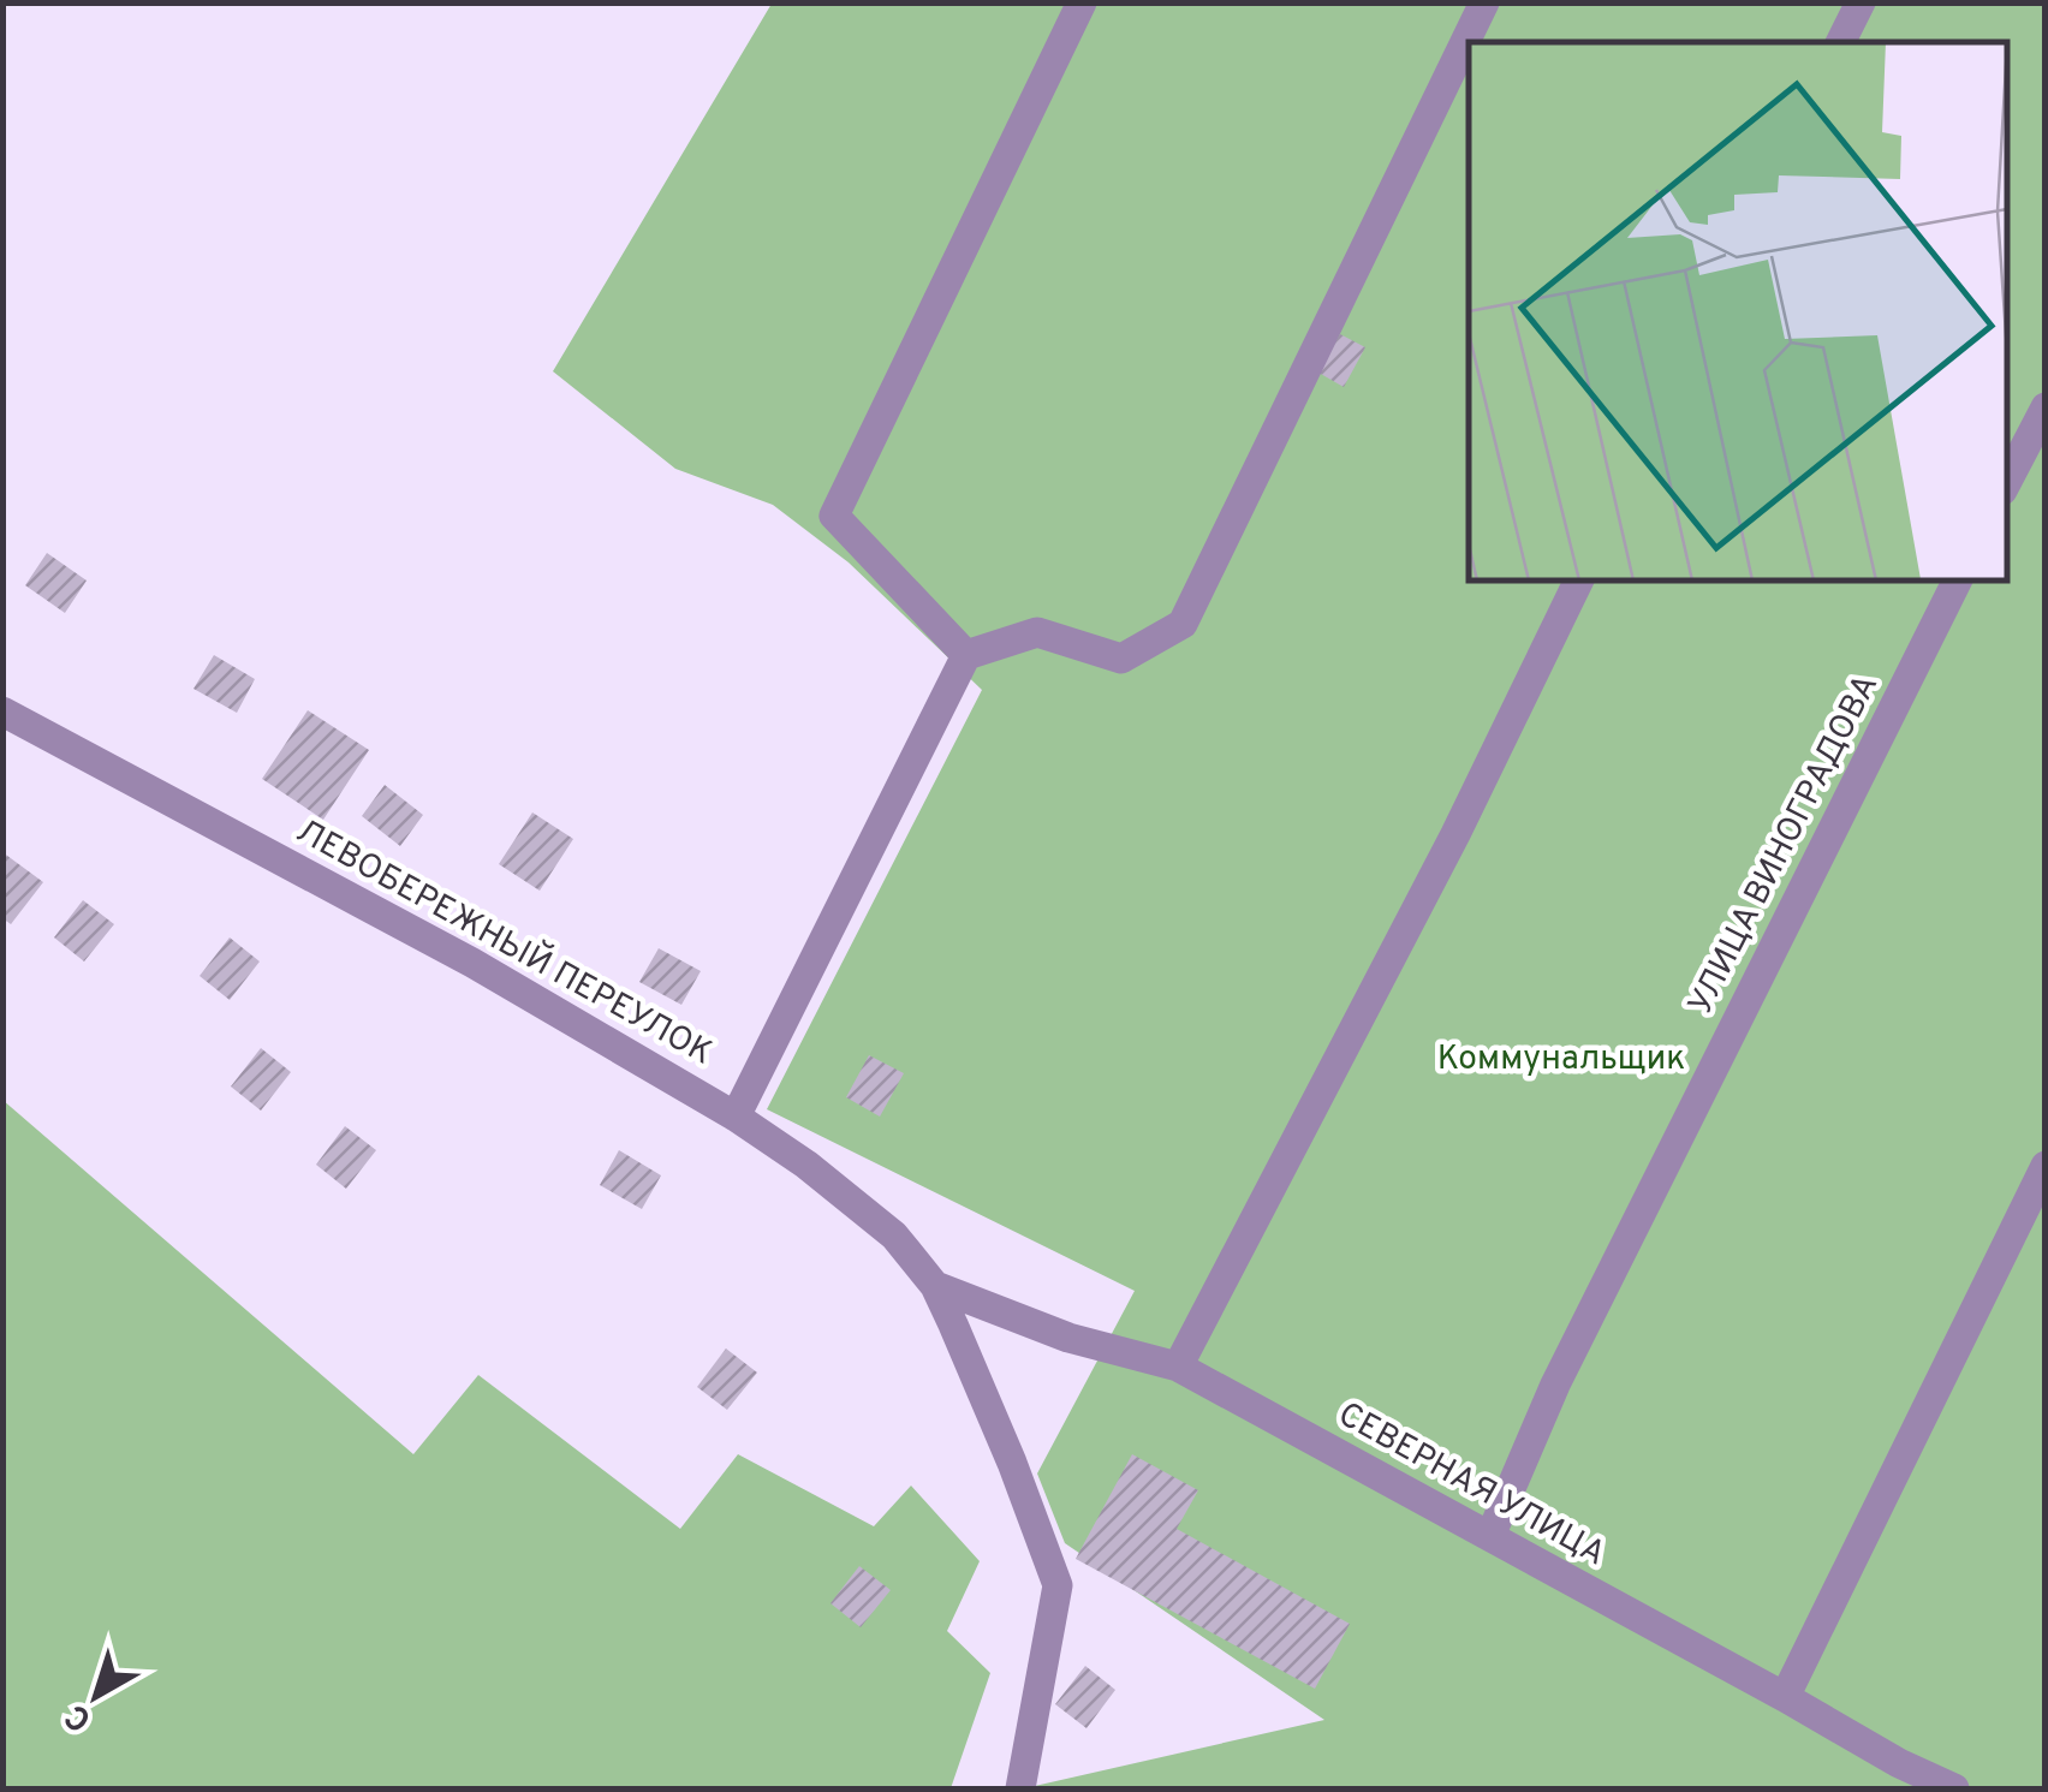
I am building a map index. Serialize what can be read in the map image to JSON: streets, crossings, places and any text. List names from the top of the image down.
{
  "streets": {
    "street": ["УЛИЦА ВИНОГРАДОВА", "ЛЕВОБЕРЕЖНЫЙ ПЕРЕУЛОК", "СЕВЕРНАЯ УЛИЦА"]
  },
  "crossings": [
    ["УЛИЦА ВИНОГРАДОВА", "СЕВЕРНАЯ УЛИЦА"],
    ["ЛЕВОБЕРЕЖНЫЙ ПЕРЕУЛОК", "СЕВЕРНАЯ УЛИЦА"]
  ],
  "parks": ["Коммунальщик"],
  "north": "bottom left"
}
